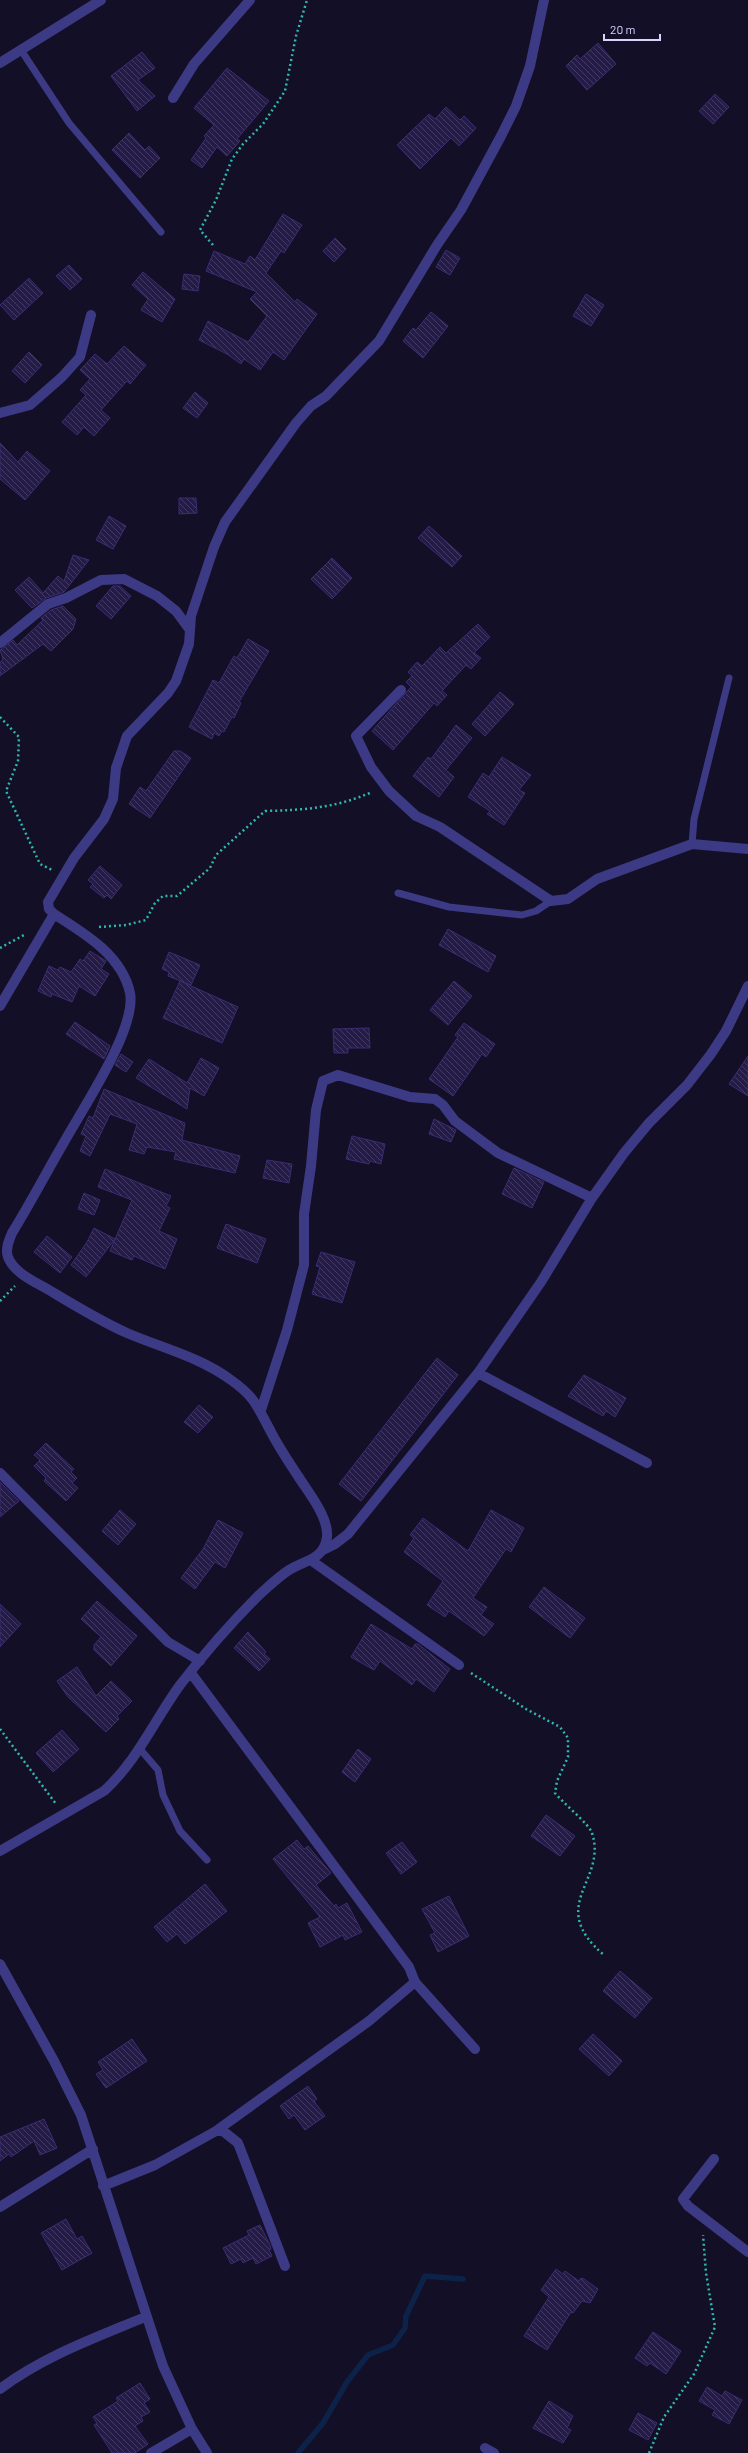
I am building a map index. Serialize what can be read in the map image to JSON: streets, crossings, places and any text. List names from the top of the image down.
{
  "scale_bar": "20 m"
}
